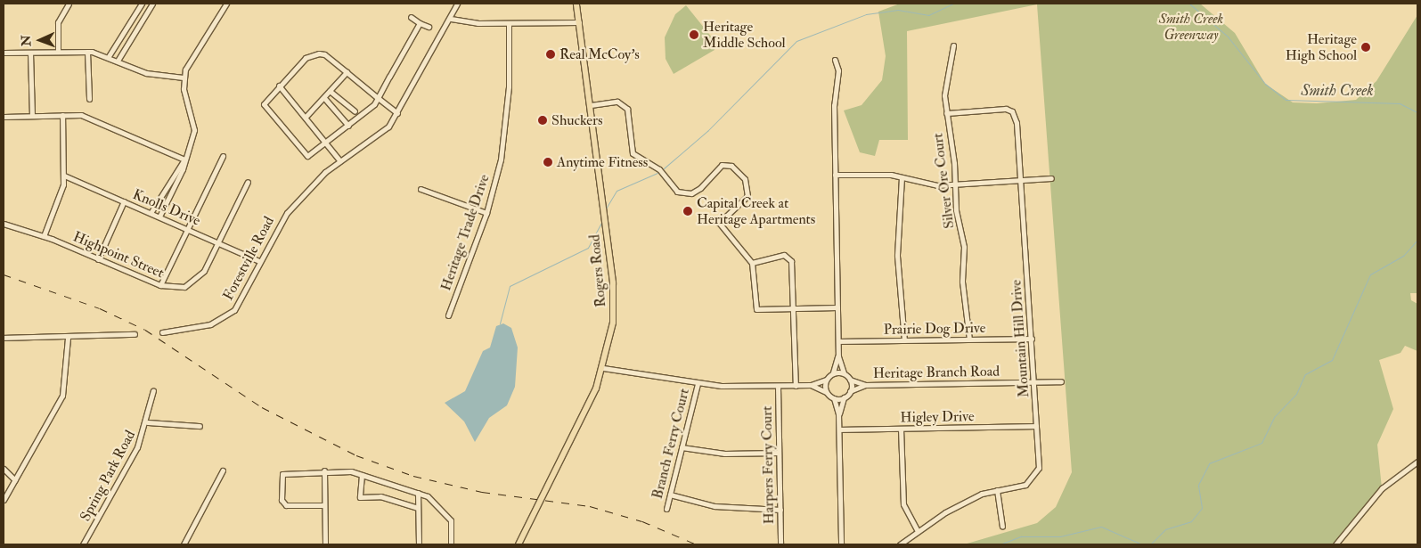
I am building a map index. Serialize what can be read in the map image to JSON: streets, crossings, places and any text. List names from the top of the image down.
{
  "streets": {
    "main road": ["Rogers Road"],
    "street": [
      "Silver Ore Court",
      "Knolls Drive",
      "Heritage Trade Drive",
      "Highpoint Street",
      "Forestville Road",
      "Prairie Dog Drive",
      "Mountain Hill Drive",
      "Heritage Branch Road",
      "Higley Drive",
      "Branch Ferry Court",
      "Harpers Ferry Court",
      "Spring Park Road"
    ]
  },
  "crossings": [
    ["Silver Ore Court", "Prairie Dog Drive"],
    ["Silver Ore Court", "Mountain Hill Drive"],
    ["Knolls Drive", "Highpoint Street"],
    ["Knolls Drive", "Forestville Road"],
    ["Prairie Dog Drive", "Mountain Hill Drive"],
    ["Mountain Hill Drive", "Heritage Branch Road"],
    ["Mountain Hill Drive", "Higley Drive"]
  ],
  "water": ["Smith Creek"],
  "parks": ["Smith Creek Greenway"],
  "places": [
    "Heritage Middle School",
    "Heritage High School",
    "Real McCoy's",
    "Shuckers",
    "Anytime Fitness",
    "Capital Creek at Heritage Apartments"
  ],
  "north": "left"
}
